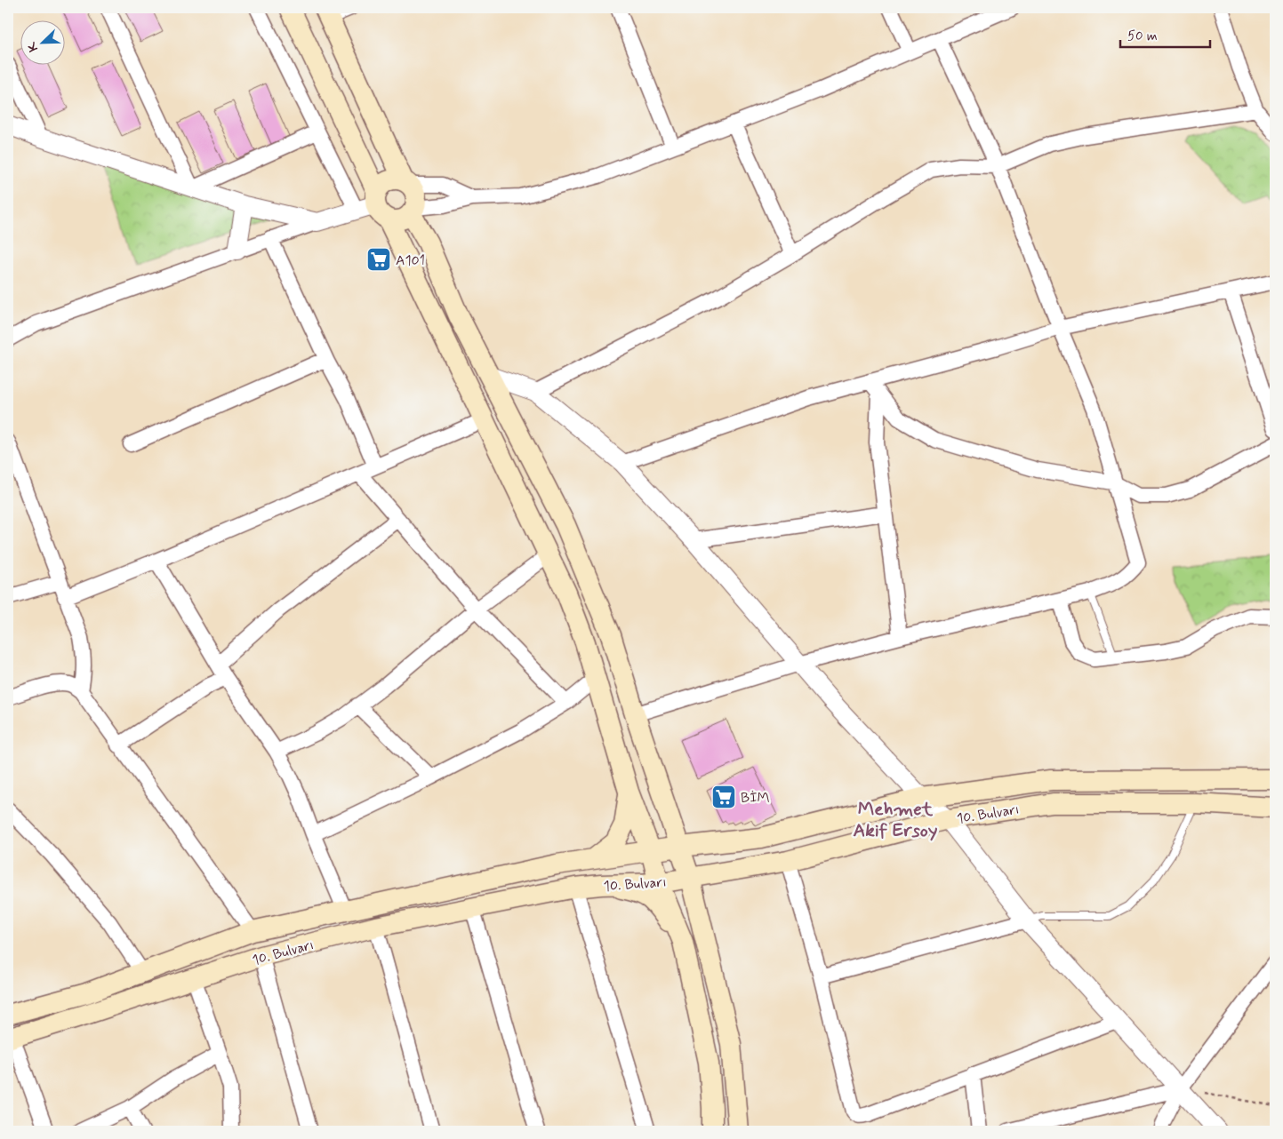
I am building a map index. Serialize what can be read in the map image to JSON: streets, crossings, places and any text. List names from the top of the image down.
{
  "streets": {
    "main road": ["10. Bulvarı"]
  },
  "districts": ["Mehmet Akif Ersoy"],
  "places": {
    "supermarket": ["A101", "BİM"]
  },
  "scale_bar": "50 m",
  "north": "bottom left"
}
